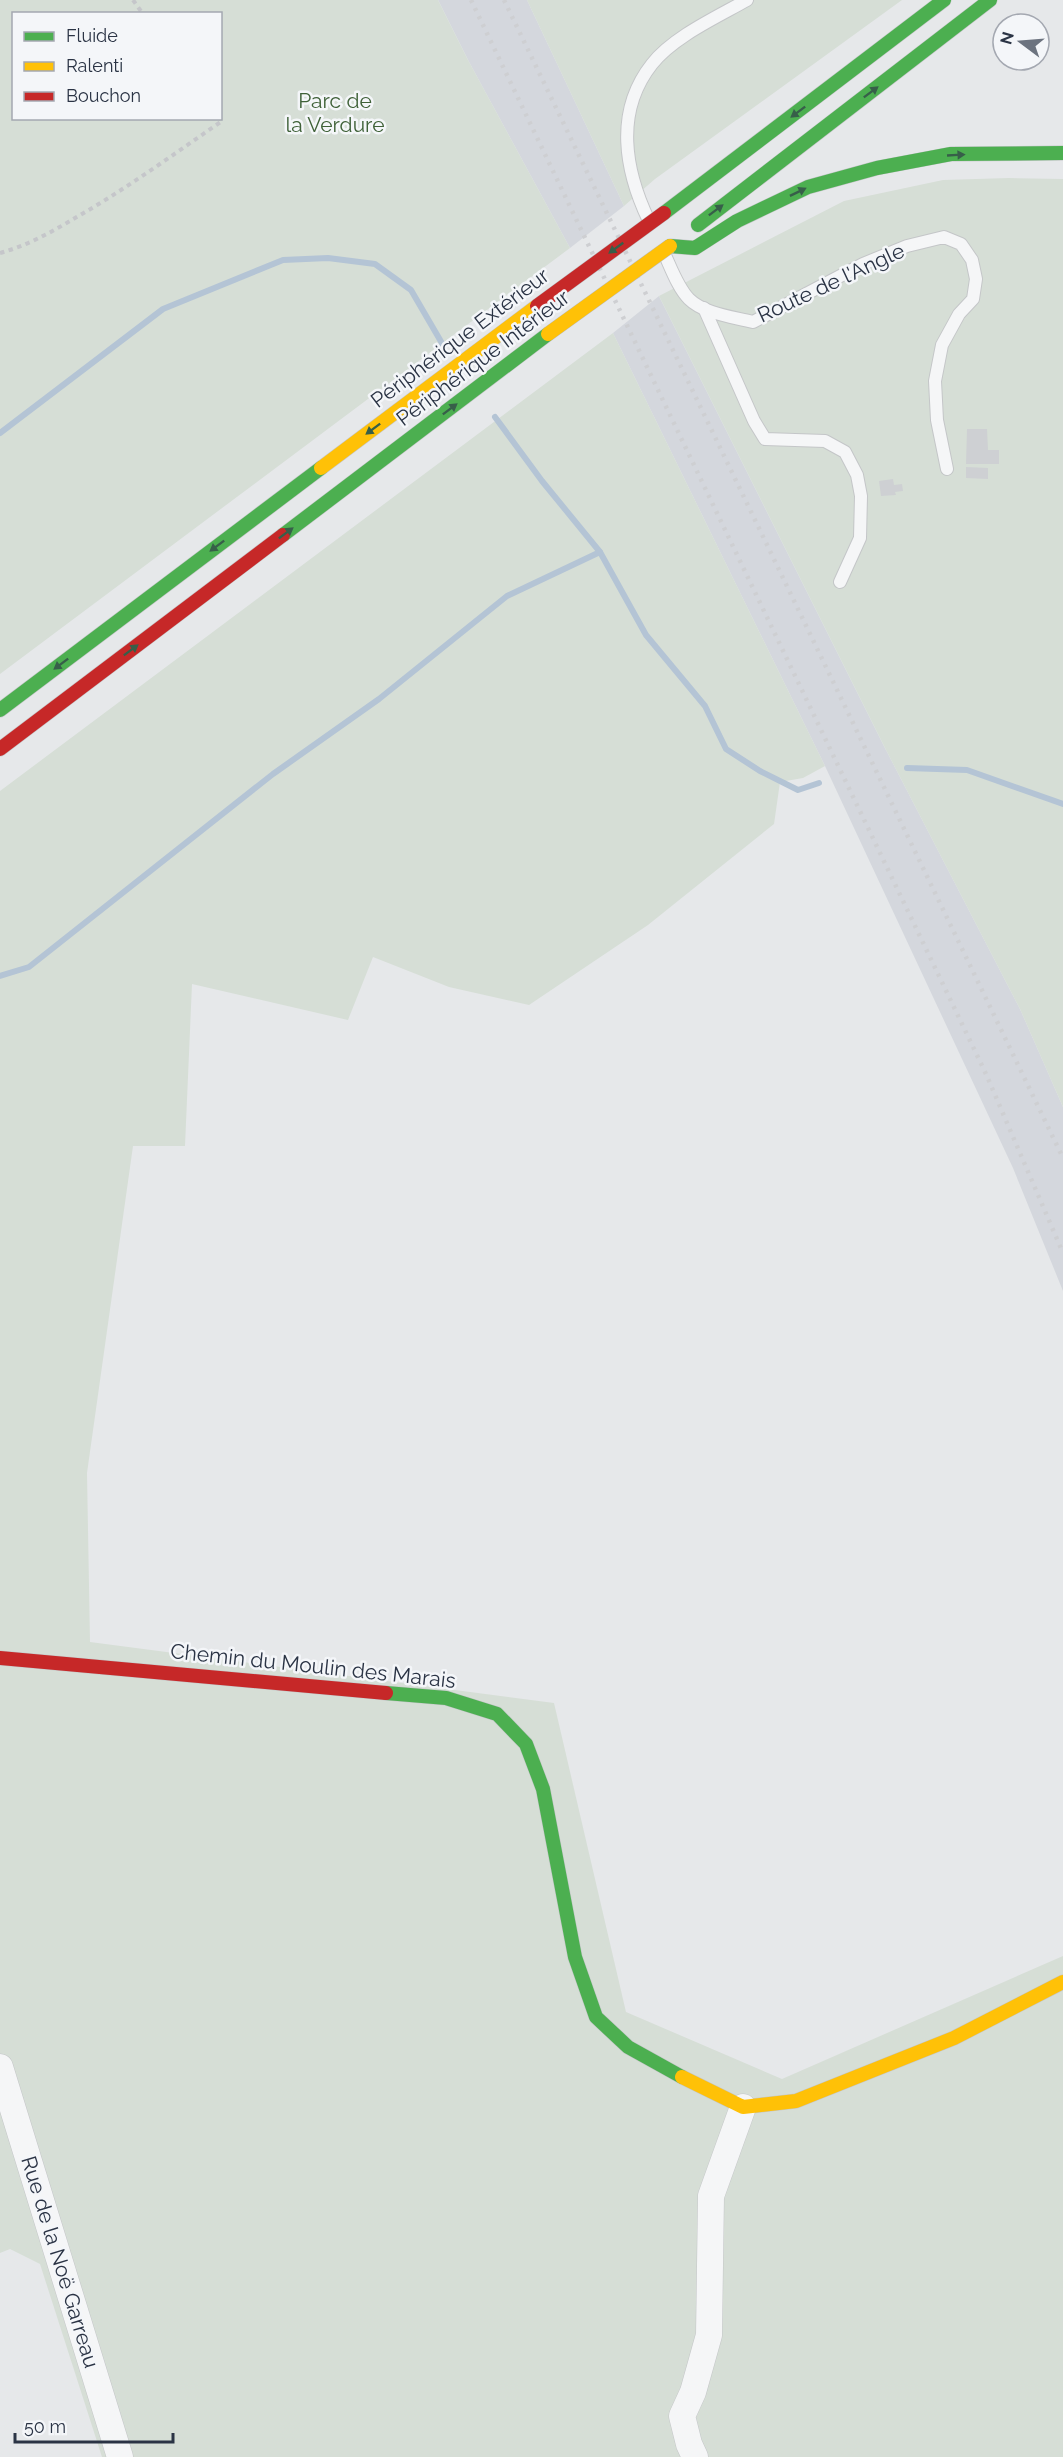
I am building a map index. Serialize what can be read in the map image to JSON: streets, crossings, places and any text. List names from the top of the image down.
{
  "streets": {
    "main road": ["Périphérique Extérieur", "Périphérique Intérieur", "Chemin du Moulin des Marais"],
    "street": ["Rue de la Noë Garreau"],
    "lane": ["Route de l'Angle"]
  },
  "one_way": ["Périphérique Extérieur", "Périphérique Intérieur"],
  "parks": ["Parc de la Verdure"],
  "legend": ["Fluide", "Ralenti", "Bouchon"],
  "scale_bar": "50 m",
  "north": "left"
}
